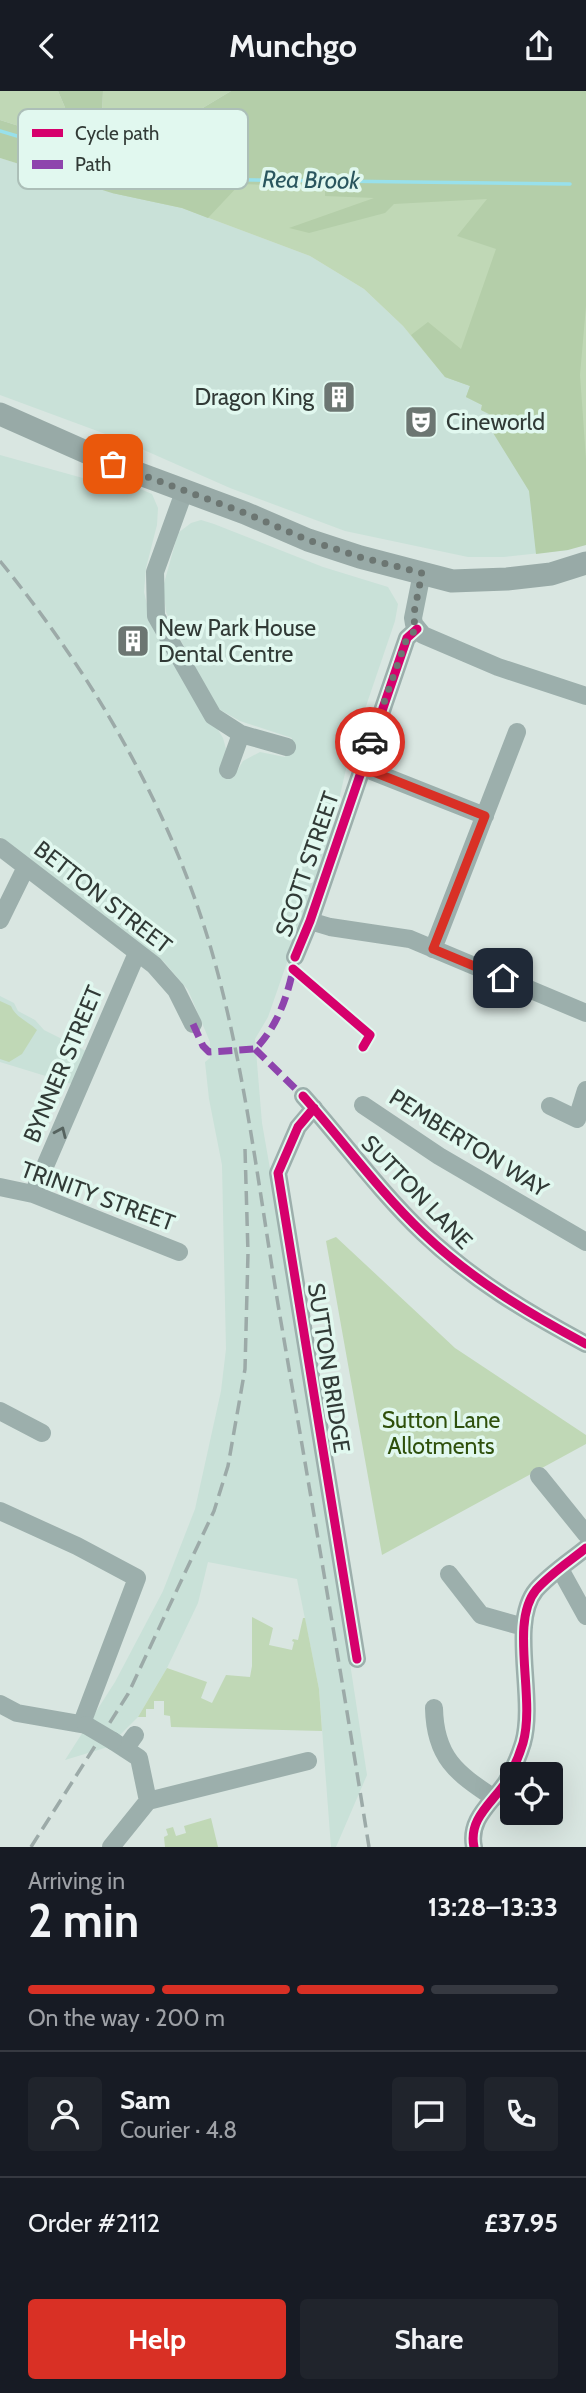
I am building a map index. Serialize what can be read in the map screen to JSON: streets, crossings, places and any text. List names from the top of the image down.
{
  "streets": {
    "street": [
      "SCOTT STREET",
      "BETTON STREET",
      "BYNNER STREET",
      "PEMBERTON WAY",
      "SUTTON LANE",
      "TRINITY STREET",
      "SUTTON BRIDGE"
    ]
  },
  "crossings": [
    ["BETTON STREET", "BYNNER STREET"],
    ["BYNNER STREET", "TRINITY STREET"],
    ["SUTTON LANE", "SUTTON BRIDGE"]
  ],
  "one_way": ["BYNNER STREET"],
  "water": ["Rea Brook"],
  "parks": ["Sutton Lane Allotments"],
  "places": {
    "building": ["Dragon King", "New Park House Dental Centre"],
    "theatre": ["Cineworld"]
  },
  "legend": ["Cycle path", "Path"],
  "page": {
    "header": "Munchgo",
    "heading": ["2 min", "Arriving in", "13:28–13:33"],
    "panel": [
      "Sam",
      "Courier · 4.8",
      "Order #2112",
      "£37.95"
    ],
    "bar": "On the way · 200 m",
    "buttons": ["Help", "Share"]
  }
}
